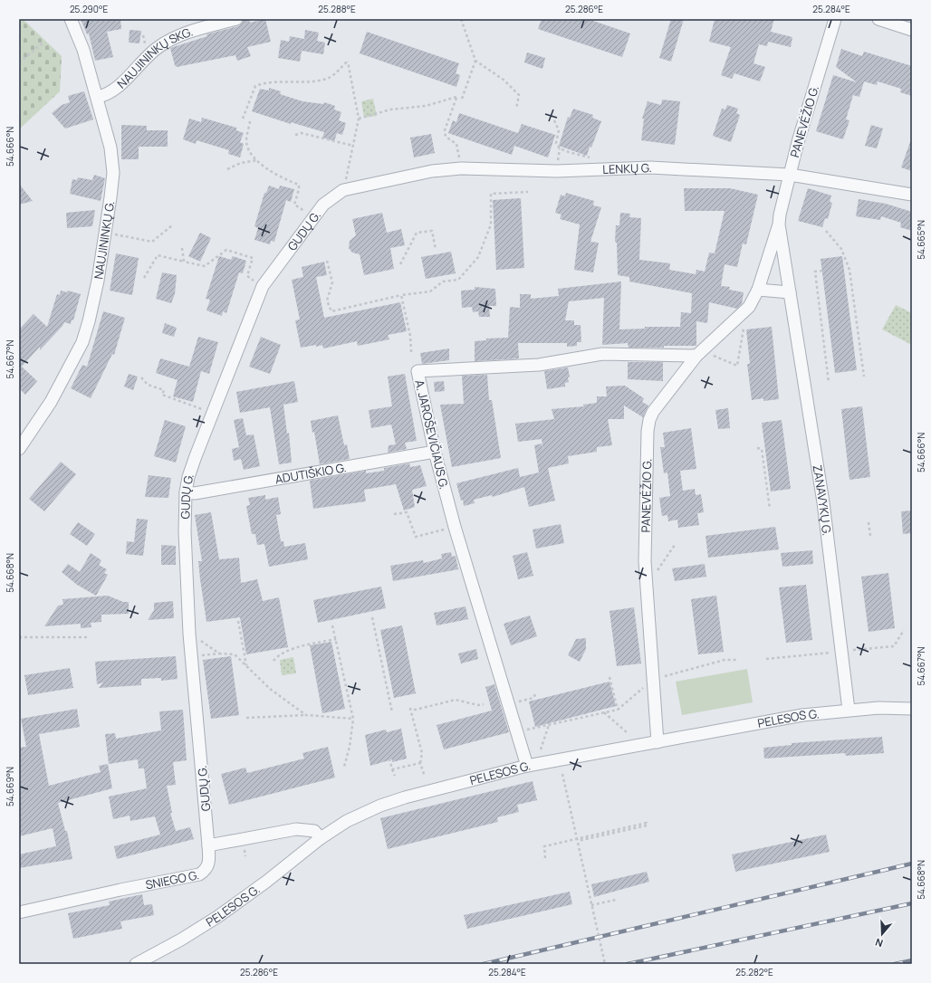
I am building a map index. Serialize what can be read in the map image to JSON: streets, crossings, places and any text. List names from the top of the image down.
{
  "streets": {
    "street": [
      "NAUJININKŲ SKG.",
      "PANEVĖŽIO G.",
      "LENKŲ G.",
      "GUDŲ G.",
      "NAUJININKŲ G.",
      "A. JAROŠEVIČIAUS G.",
      "ADUTIŠKIO G.",
      "ZANAVYKŲ G.",
      "PELESOS G.",
      "SNIEGO G."
    ]
  },
  "crossings": [
    ["NAUJININKŲ SKG.", "NAUJININKŲ G."],
    ["PANEVĖŽIO G.", "LENKŲ G."],
    ["PANEVĖŽIO G.", "A. JAROŠEVIČIAUS G."],
    ["PANEVĖŽIO G.", "ZANAVYKŲ G."],
    ["PANEVĖŽIO G.", "PELESOS G."],
    ["LENKŲ G.", "GUDŲ G."],
    ["GUDŲ G.", "ADUTIŠKIO G."],
    ["GUDŲ G.", "SNIEGO G."],
    ["A. JAROŠEVIČIAUS G.", "ADUTIŠKIO G."],
    ["A. JAROŠEVIČIAUS G.", "PELESOS G."],
    ["ZANAVYKŲ G.", "PELESOS G."]
  ],
  "north": "bottom",
  "coordinates": [
    "25.290°E",
    "25.288°E",
    "25.286°E",
    "25.284°E",
    "54.666°N",
    "54.665°N",
    "54.667°N",
    "54.668°N",
    "54.669°N",
    "25.282°E"
  ]
}
